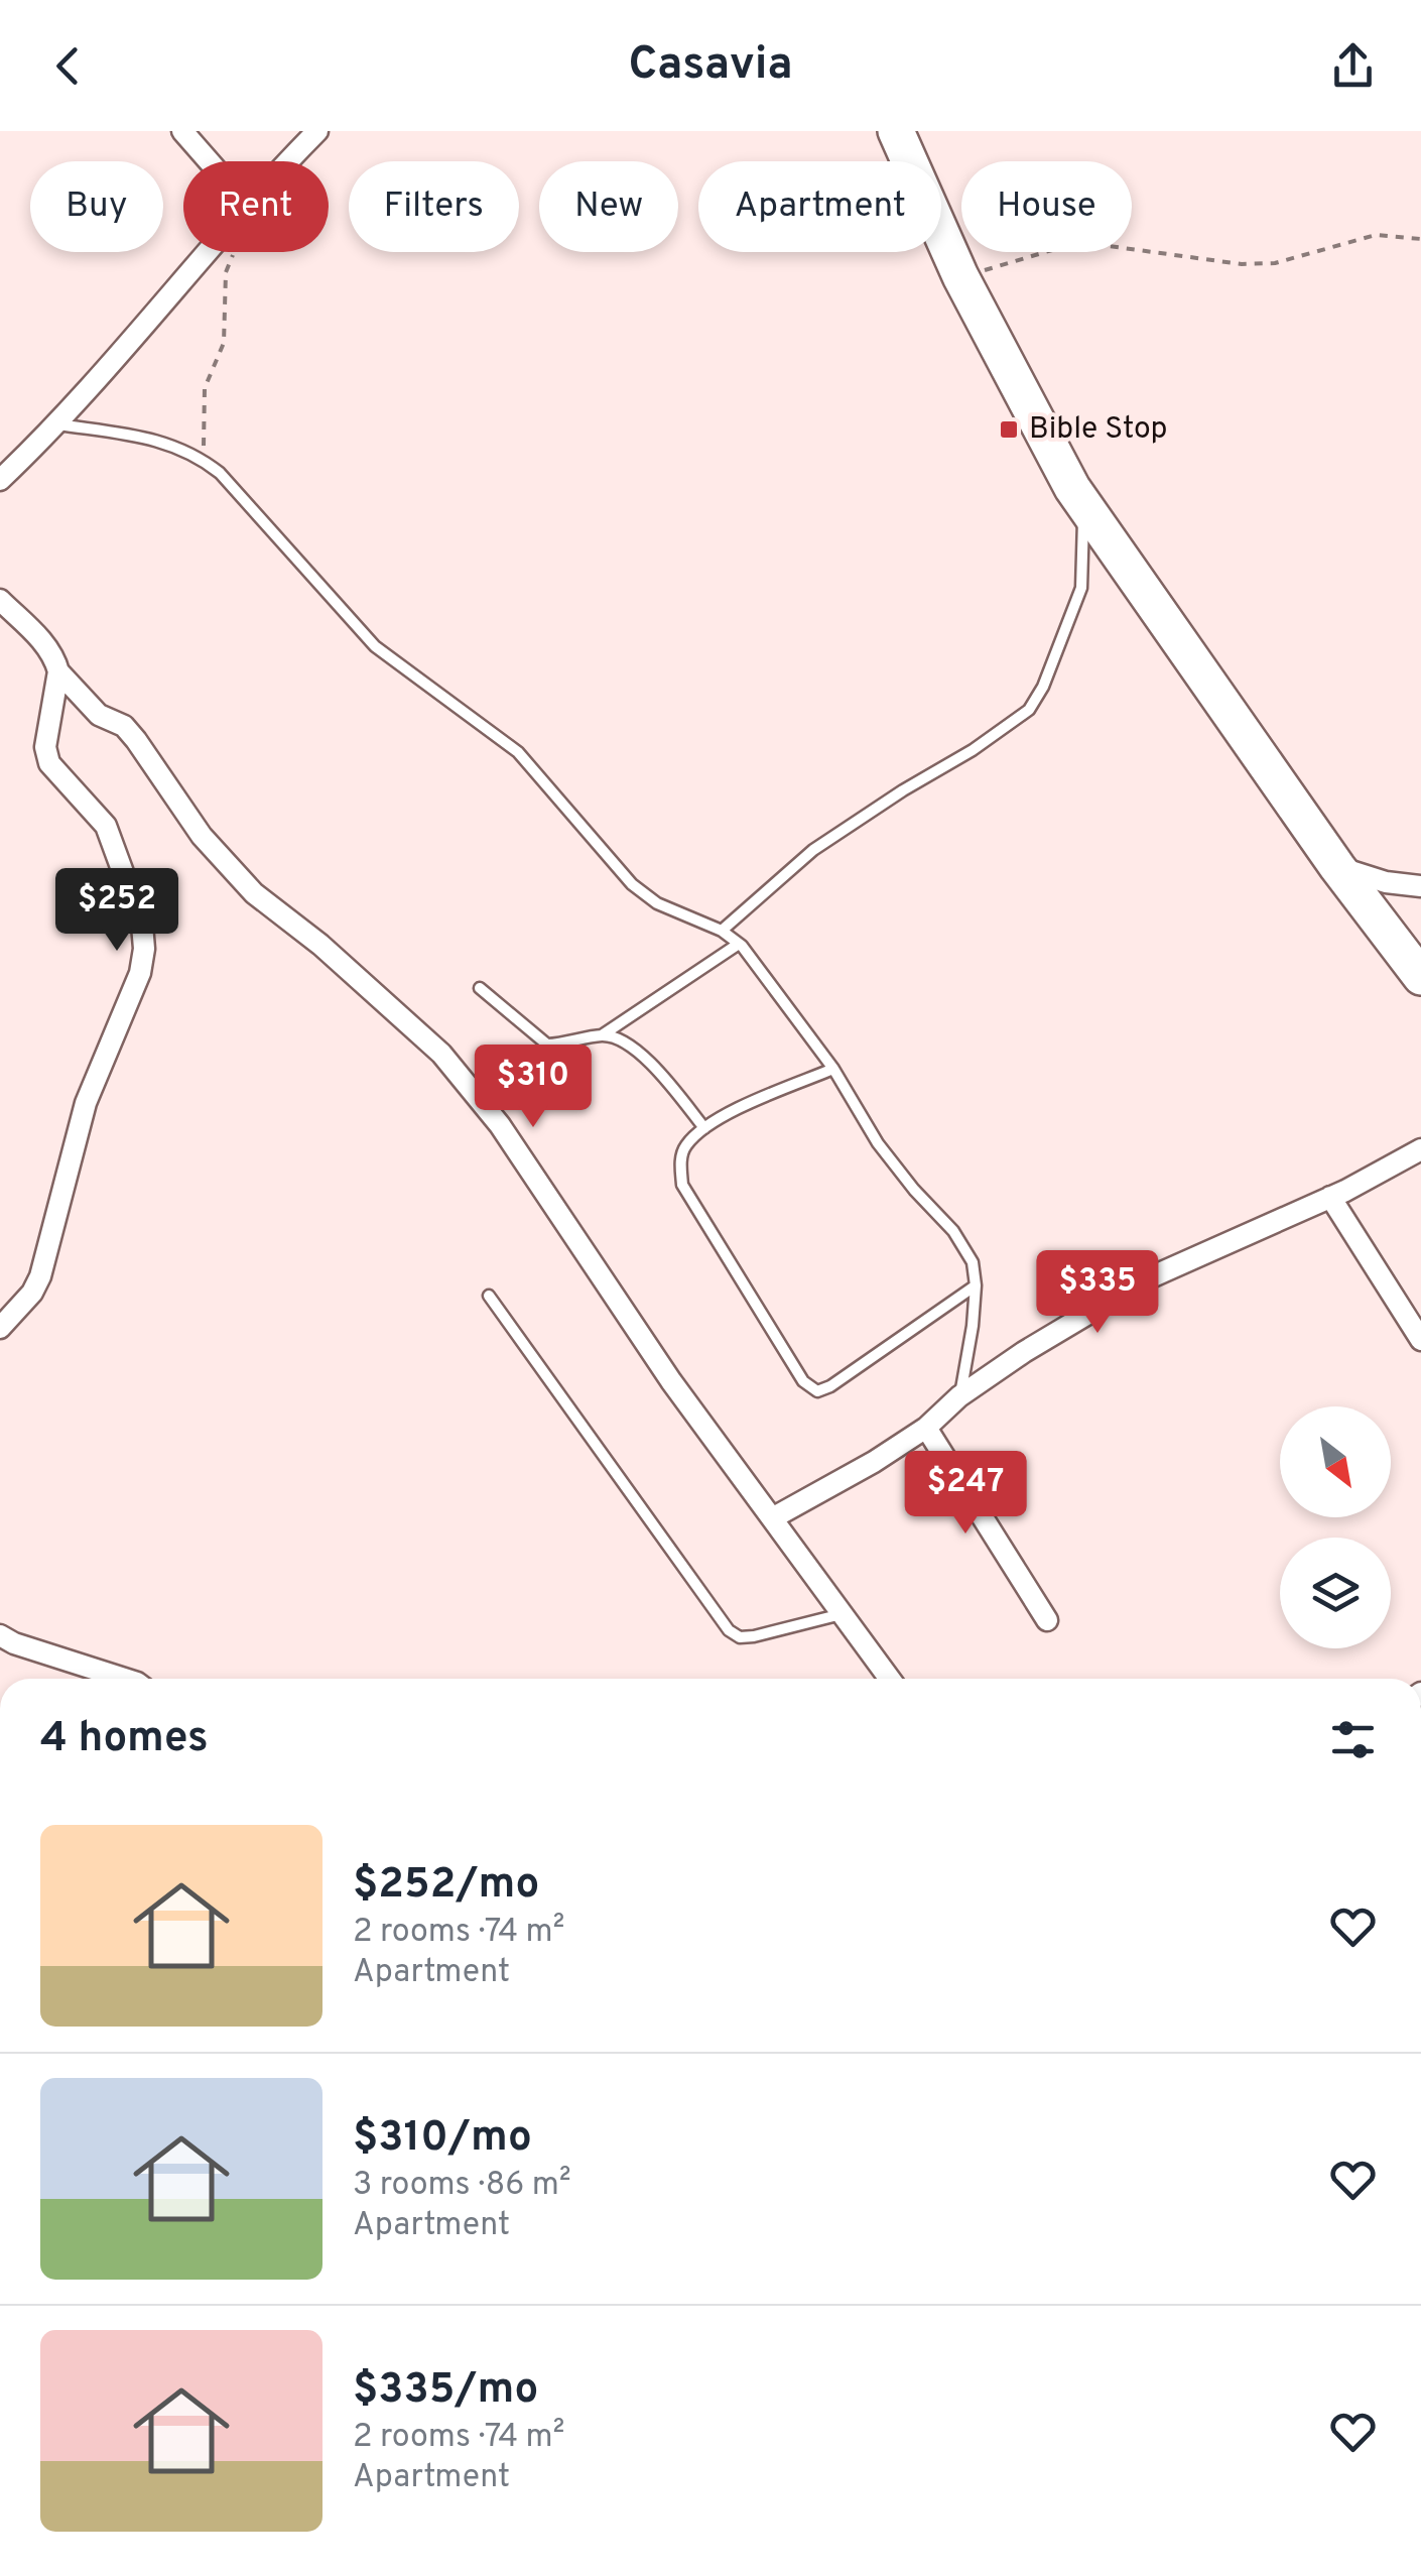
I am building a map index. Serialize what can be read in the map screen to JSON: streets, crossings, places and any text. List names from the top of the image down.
{
  "places": {
    "transit": ["Bible Stop"]
  },
  "north": "bottom right",
  "page": {
    "header": "Casavia",
    "chip": [
      "Buy",
      "Rent",
      "Filters",
      "New",
      "Apartment",
      "House"
    ],
    "price": [
      "$252",
      "$310",
      "$335",
      "$247"
    ],
    "heading": "4 homes",
    "list": [
      {
        "name": "$252/mo",
        "note": "2 rooms · 74 m² · Apartment"
      },
      {
        "name": "$310/mo",
        "note": "3 rooms · 86 m² · Apartment"
      },
      {
        "name": "$335/mo",
        "note": "2 rooms · 74 m² · Apartment"
      }
    ]
  }
}
